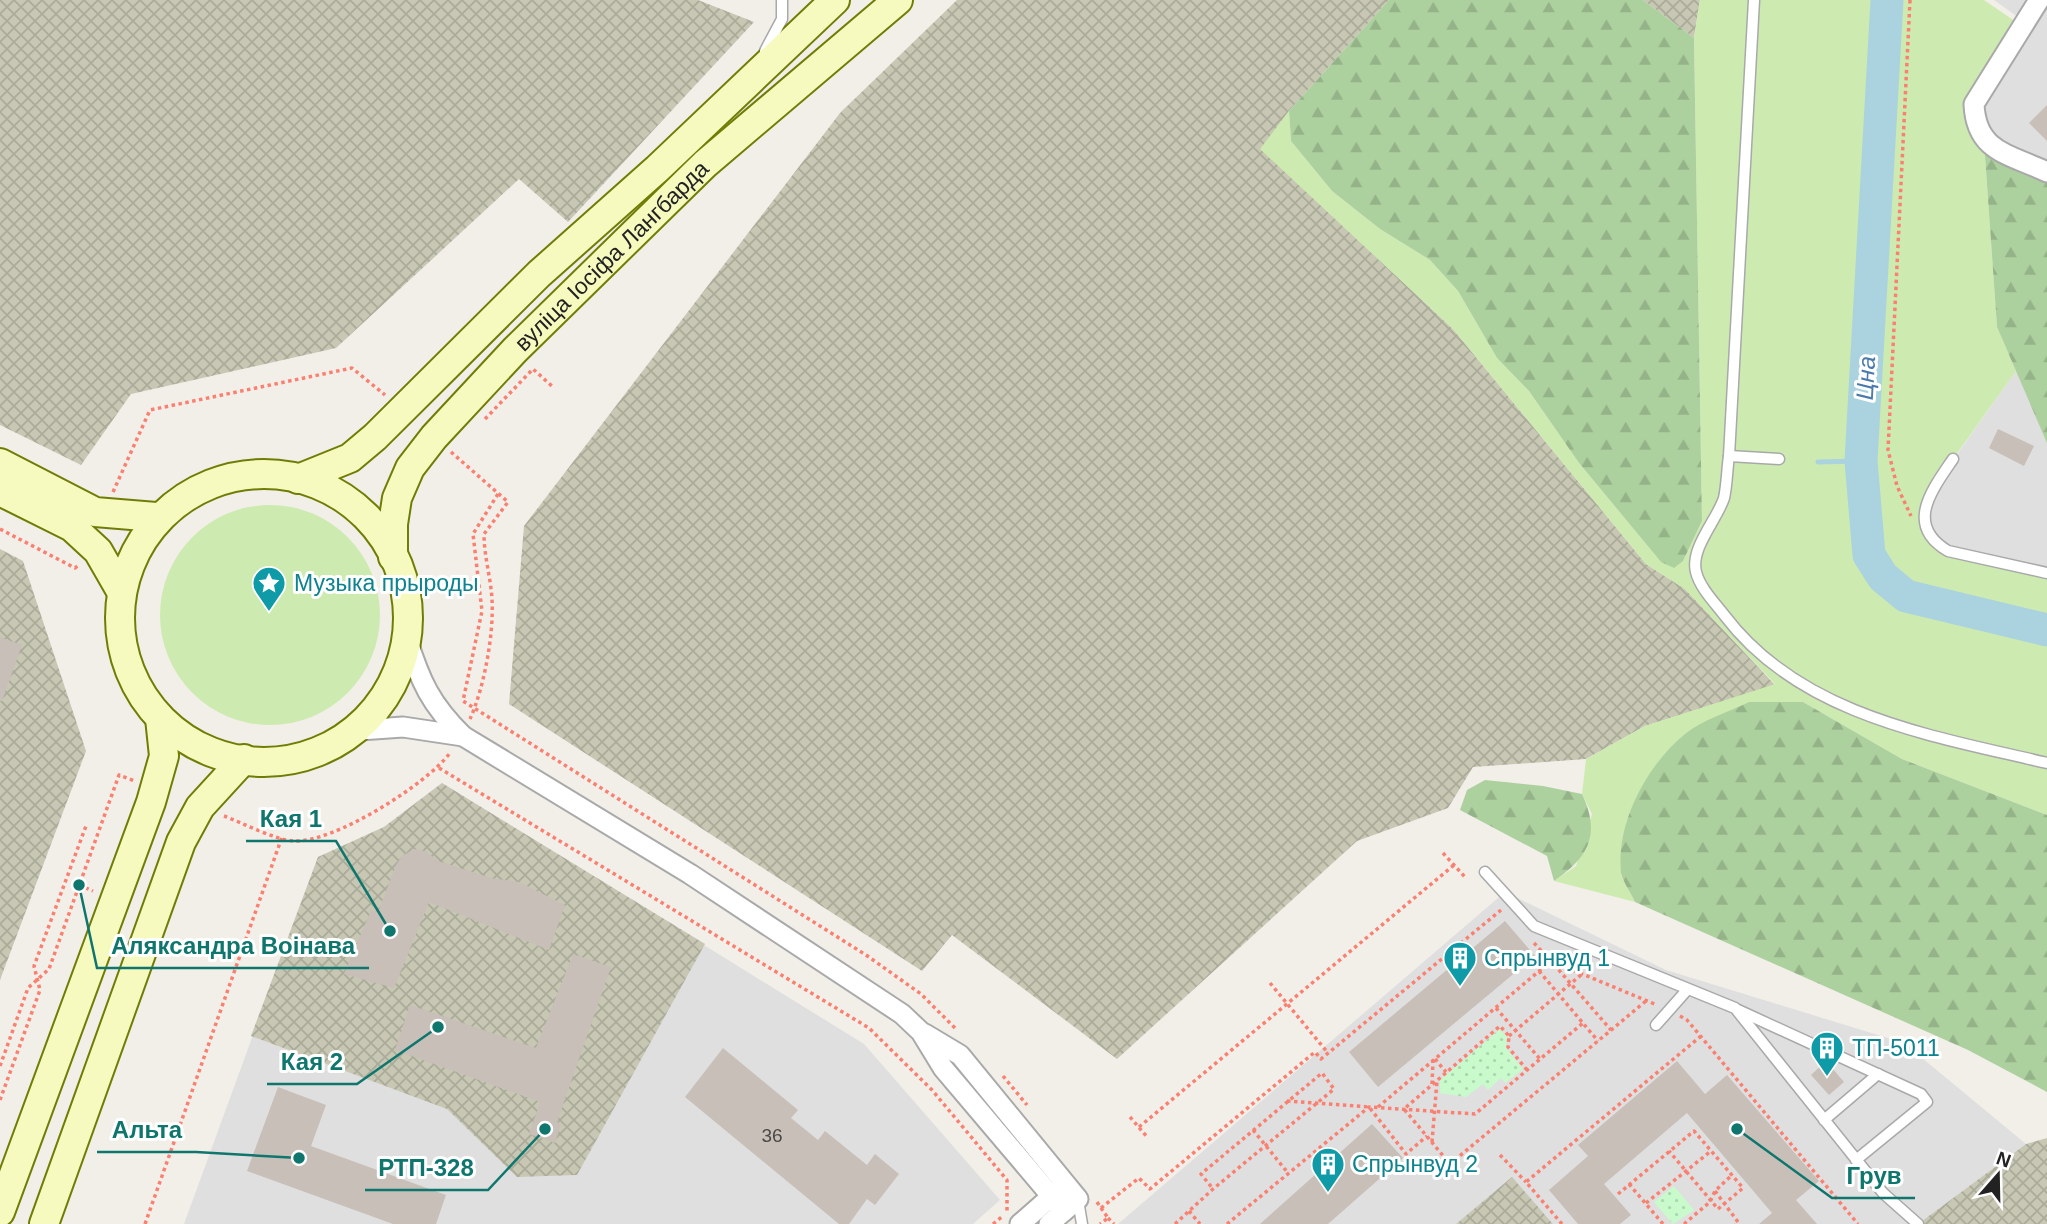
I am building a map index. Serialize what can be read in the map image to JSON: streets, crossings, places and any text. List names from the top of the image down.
{
  "streets": {
    "main road": ["вуліца Іосіфа Лангбарда"]
  },
  "water": ["Цна"],
  "places": {
    "place": ["Музыка прыроды"],
    "other": [
      "Аляксандра Воінава",
      "Кая 1",
      "Кая 2",
      "РТП-328",
      "Грув",
      "Альта"
    ],
    "building": ["Спрынвуд 1", "ТП-5011", "Спрынвуд 2"]
  },
  "house_numbers": ["36"],
  "north": "top"
}
